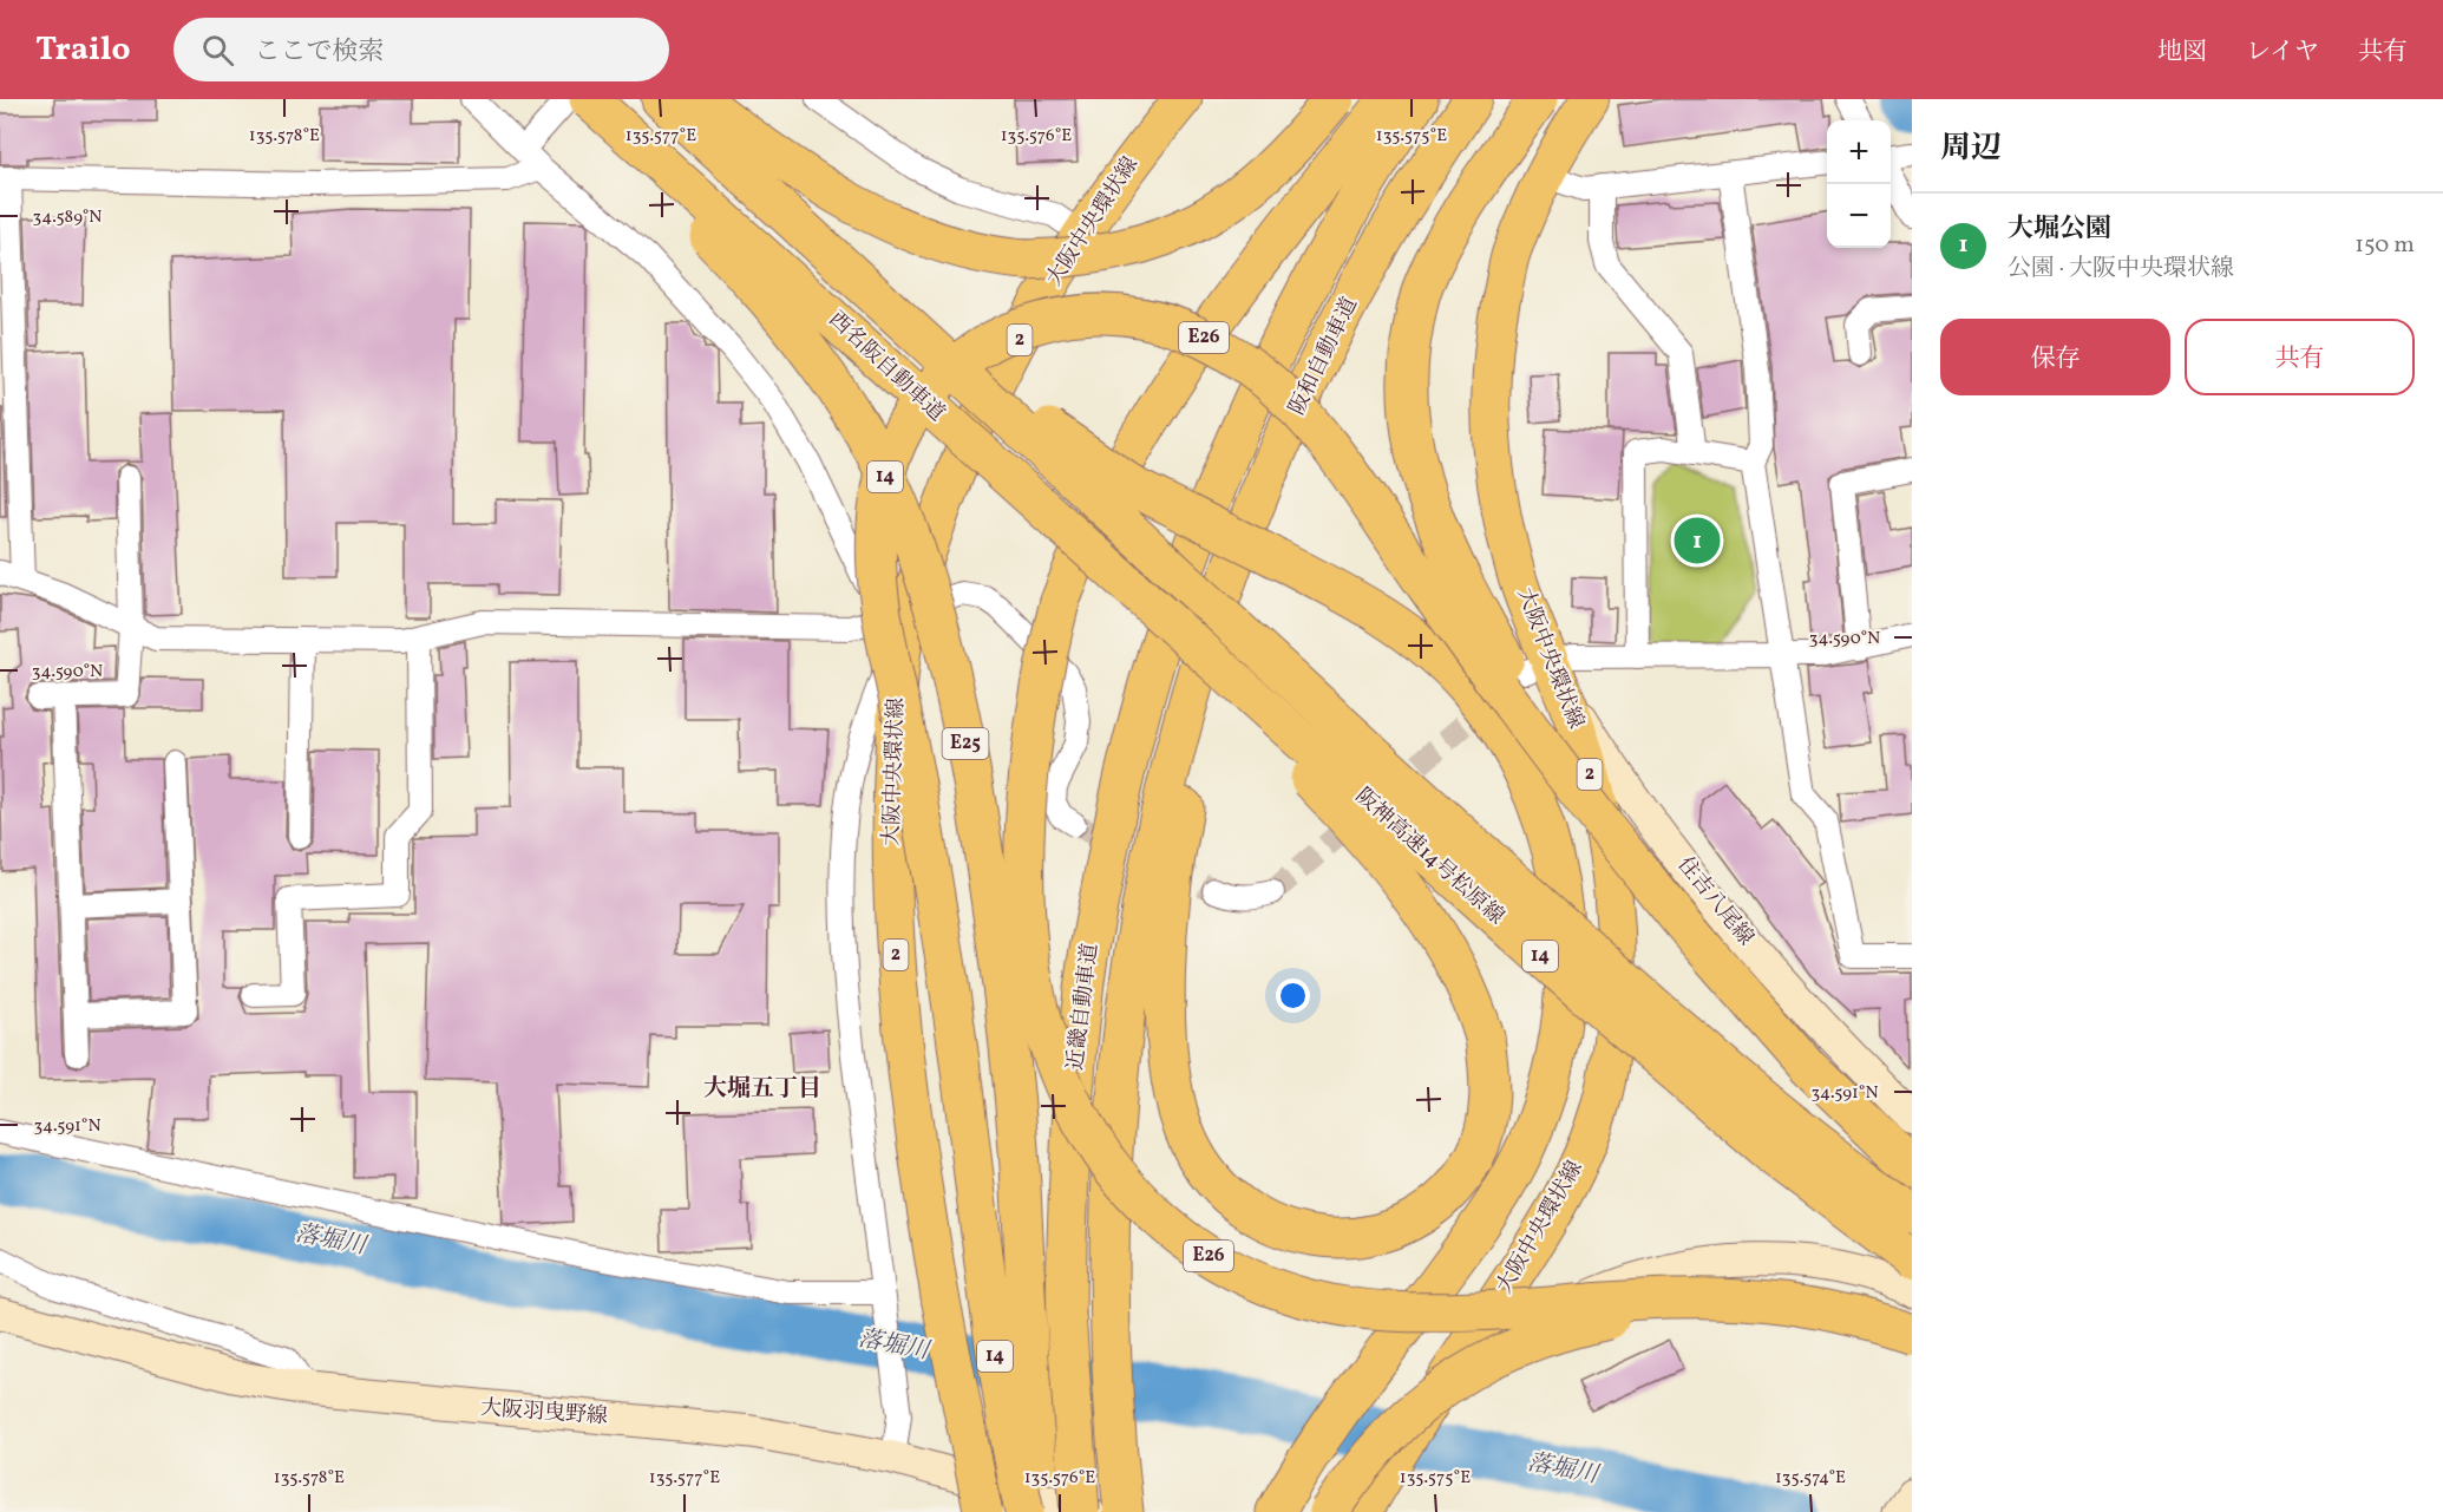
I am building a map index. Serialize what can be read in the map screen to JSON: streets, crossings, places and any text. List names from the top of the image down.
{
  "streets": {
    "highway": [
      "E26",
      "阪和自動車道",
      "西名阪自動車道",
      "14",
      "E25",
      "阪神高速14号松原線",
      "近畿自動車道"
    ],
    "main road": [
      "大阪中央環状線",
      "2",
      "住吉八尾線",
      "大阪羽曳野線"
    ]
  },
  "crossings": [
    ["大阪中央環状線", "住吉八尾線"],
    ["阪和自動車道", "西名阪自動車道"],
    ["阪和自動車道", "阪神高速14号松原線"],
    ["阪和自動車道", "近畿自動車道"],
    ["西名阪自動車道", "阪神高速14号松原線"],
    ["西名阪自動車道", "近畿自動車道"],
    ["阪神高速14号松原線", "近畿自動車道"]
  ],
  "districts": ["大堀五丁目"],
  "water": ["落堀川"],
  "page": {
    "header": "Trailo",
    "search": "ここで検索",
    "nav": ["地図", "レイヤ", "共有"],
    "heading": "周辺",
    "map_buttons": ["+", "−"],
    "list": [
      {
        "mark": "1",
        "name": "大堀公園",
        "note": "公園 · 大阪中央環状線",
        "value": "150 m"
      }
    ],
    "buttons": ["保存", "共有"],
    "pins": "1"
  },
  "coordinates": [
    "135.578°E",
    "135.577°E",
    "135.576°E",
    "135.575°E",
    "34.589°N",
    "34.590°N",
    "34.591°N",
    "135.574°E"
  ]
}
